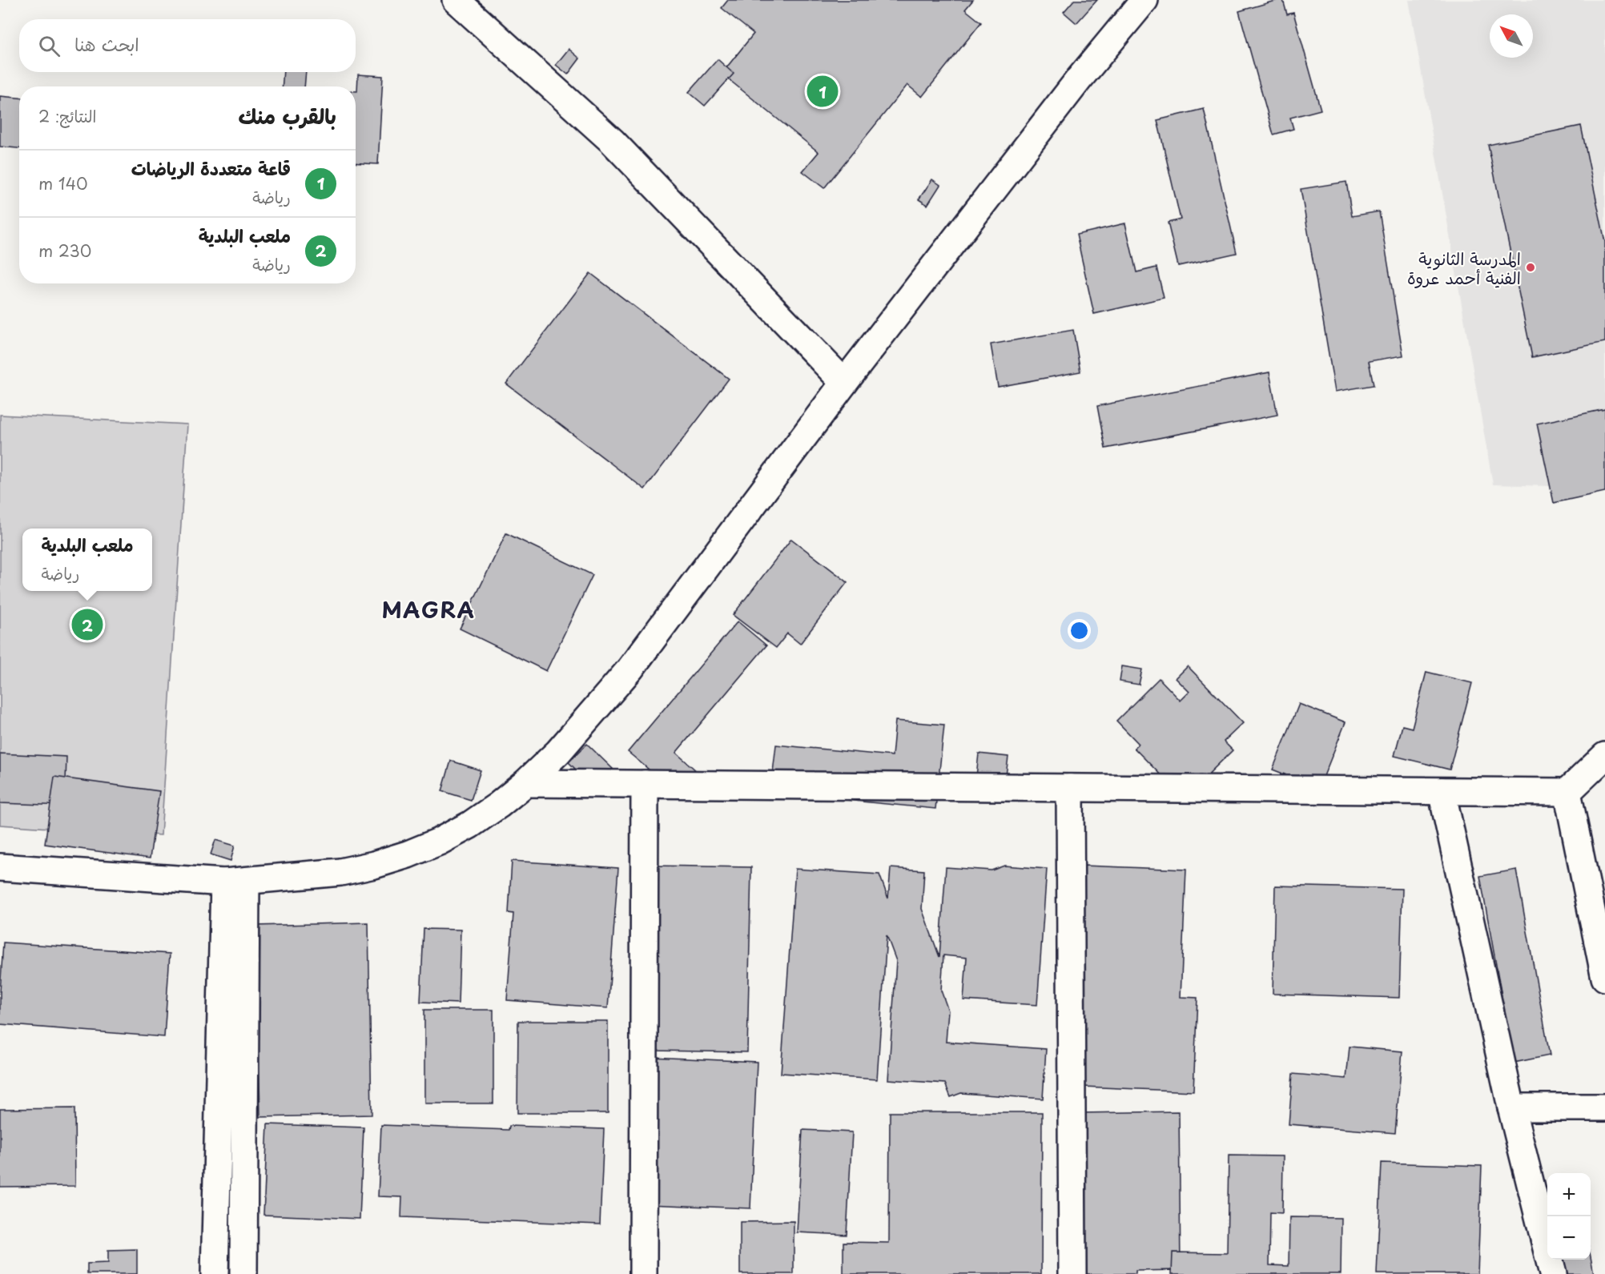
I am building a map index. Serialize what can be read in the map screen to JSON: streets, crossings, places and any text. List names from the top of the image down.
{
  "districts": ["MAGRA"],
  "places": ["المدرسة الثانوية الفنية أحمد عروة"],
  "north": "top left",
  "page": {
    "search": "ابحث هنا",
    "pins": ["1", "2"],
    "heading": ["بالقرب منك", "النتائج: 2"],
    "list": [
      {
        "mark": "1",
        "name": "قاعة متعددة الرياضات",
        "note": "رياضة",
        "value": "140 m"
      },
      {
        "mark": "2",
        "name": "ملعب البلدية",
        "note": "رياضة",
        "value": "230 m"
      }
    ],
    "popup": ["ملعب البلدية", "رياضة"],
    "map_buttons": ["+", "−"]
  }
}
